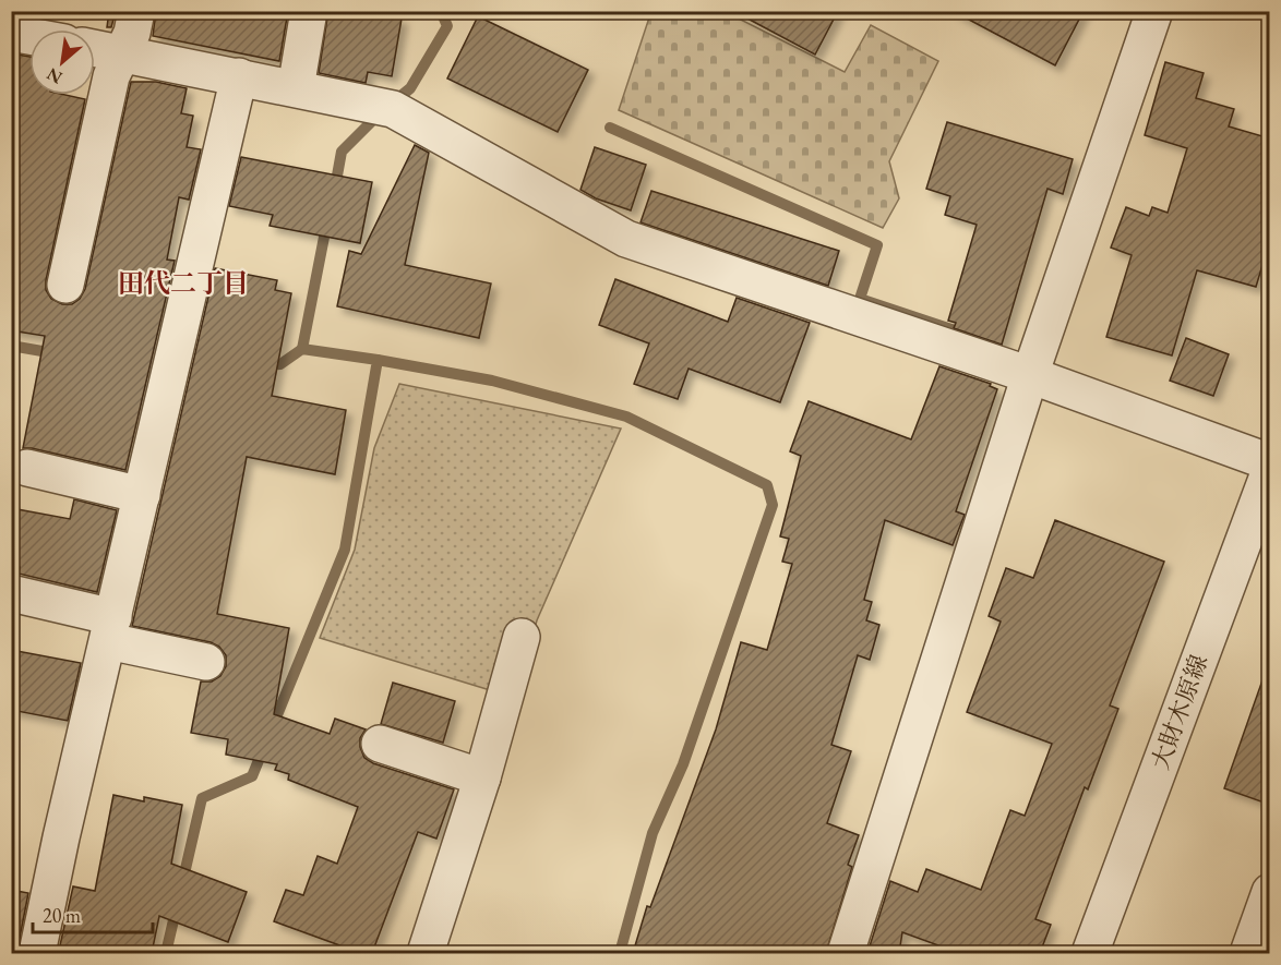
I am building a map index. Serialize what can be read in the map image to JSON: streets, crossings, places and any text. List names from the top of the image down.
{
  "streets": {
    "street": ["大財木原線"]
  },
  "districts": ["田代二丁目"],
  "scale_bar": "20 m",
  "north": "bottom left"
}
